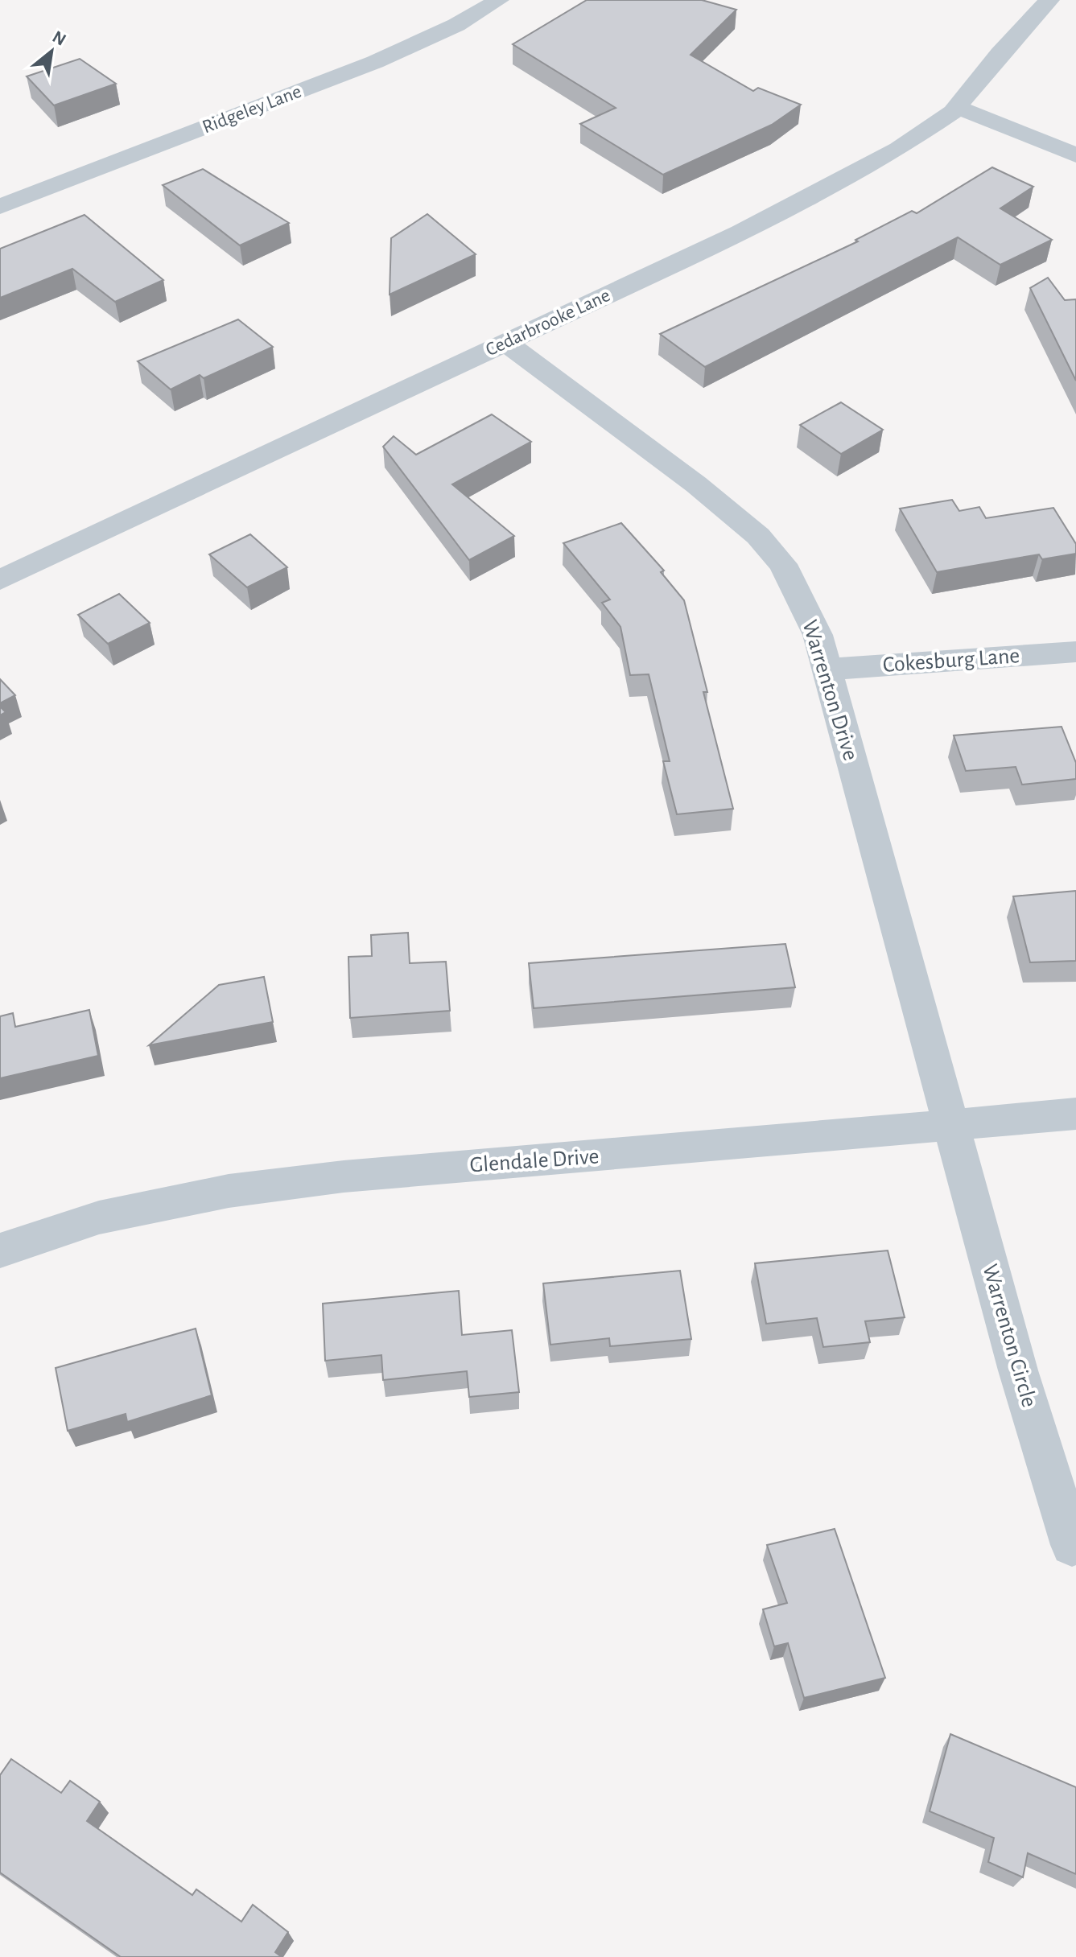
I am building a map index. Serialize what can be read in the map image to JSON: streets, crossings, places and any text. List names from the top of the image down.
{
  "streets": {
    "street": [
      "Ridgeley Lane",
      "Cedarbrooke Lane",
      "Cokesburg Lane",
      "Warrenton Drive",
      "Glendale Drive",
      "Warrenton Circle"
    ]
  },
  "crossings": [
    ["Cedarbrooke Lane", "Warrenton Drive"],
    ["Cokesburg Lane", "Warrenton Drive"],
    ["Warrenton Drive", "Glendale Drive"],
    ["Warrenton Drive", "Warrenton Circle"],
    ["Glendale Drive", "Warrenton Circle"]
  ],
  "north": "top right"
}
